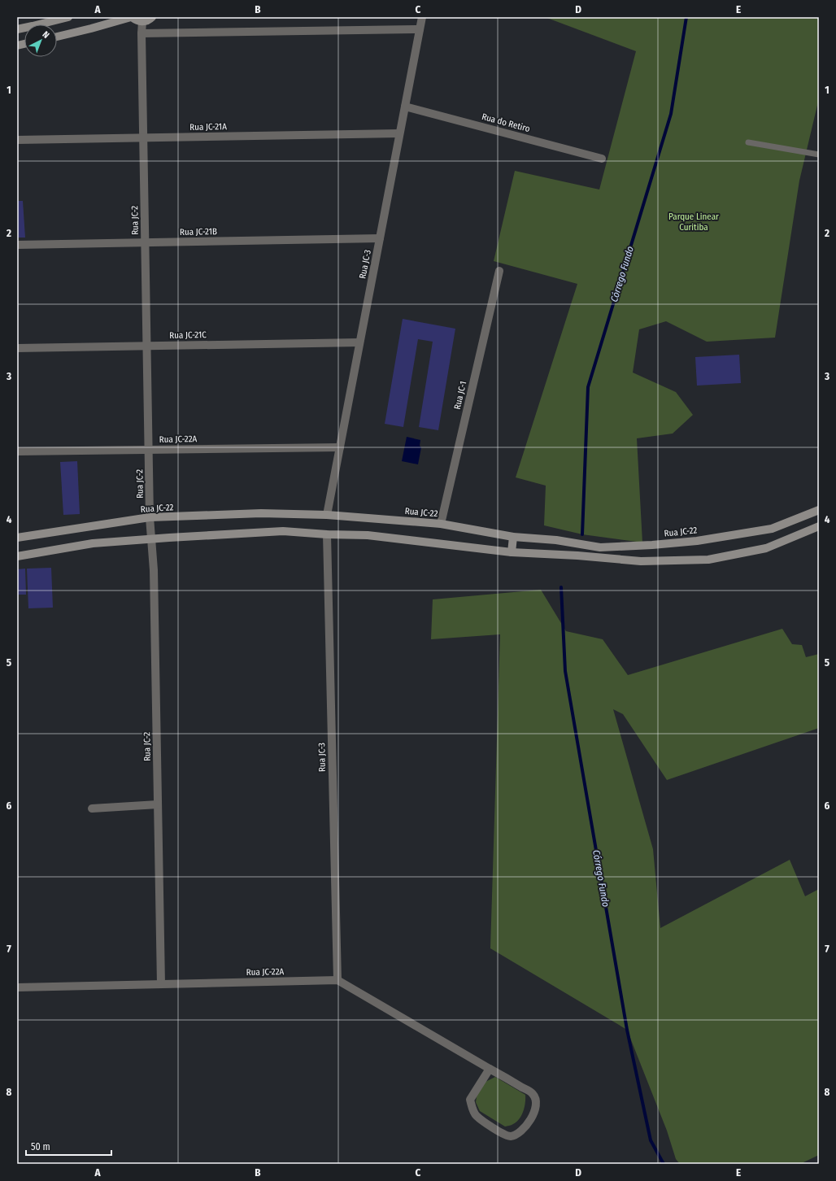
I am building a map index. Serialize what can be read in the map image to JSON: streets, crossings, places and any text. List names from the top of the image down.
{
  "streets": {
    "main road": ["Rua JC-22"],
    "street": [
      "Rua do Retiro",
      "Rua JC-21A",
      "Rua JC-2",
      "Rua JC-21B",
      "Rua JC-3",
      "Rua JC-21C",
      "Rua JC-1",
      "Rua JC-22A"
    ]
  },
  "crossings": [
    ["Rua do Retiro", "Rua JC-3"],
    ["Rua JC-21A", "Rua JC-2"],
    ["Rua JC-21A", "Rua JC-3"],
    ["Rua JC-2", "Rua JC-21B"],
    ["Rua JC-2", "Rua JC-21C"],
    ["Rua JC-2", "Rua JC-22A"],
    ["Rua JC-2", "Rua JC-22"],
    ["Rua JC-21B", "Rua JC-3"],
    ["Rua JC-3", "Rua JC-21C"],
    ["Rua JC-3", "Rua JC-22A"],
    ["Rua JC-3", "Rua JC-22"],
    ["Rua JC-1", "Rua JC-22"]
  ],
  "water": ["Córrego Fundo"],
  "parks": ["Parque Linear Curitiba"],
  "scale_bar": "50 m",
  "north": "top right",
  "grid": {
    "columns": [
      "A",
      "B",
      "C",
      "D",
      "E"
    ],
    "rows": [
      "1",
      "2",
      "3",
      "4",
      "5",
      "6",
      "7",
      "8"
    ]
  }
}
